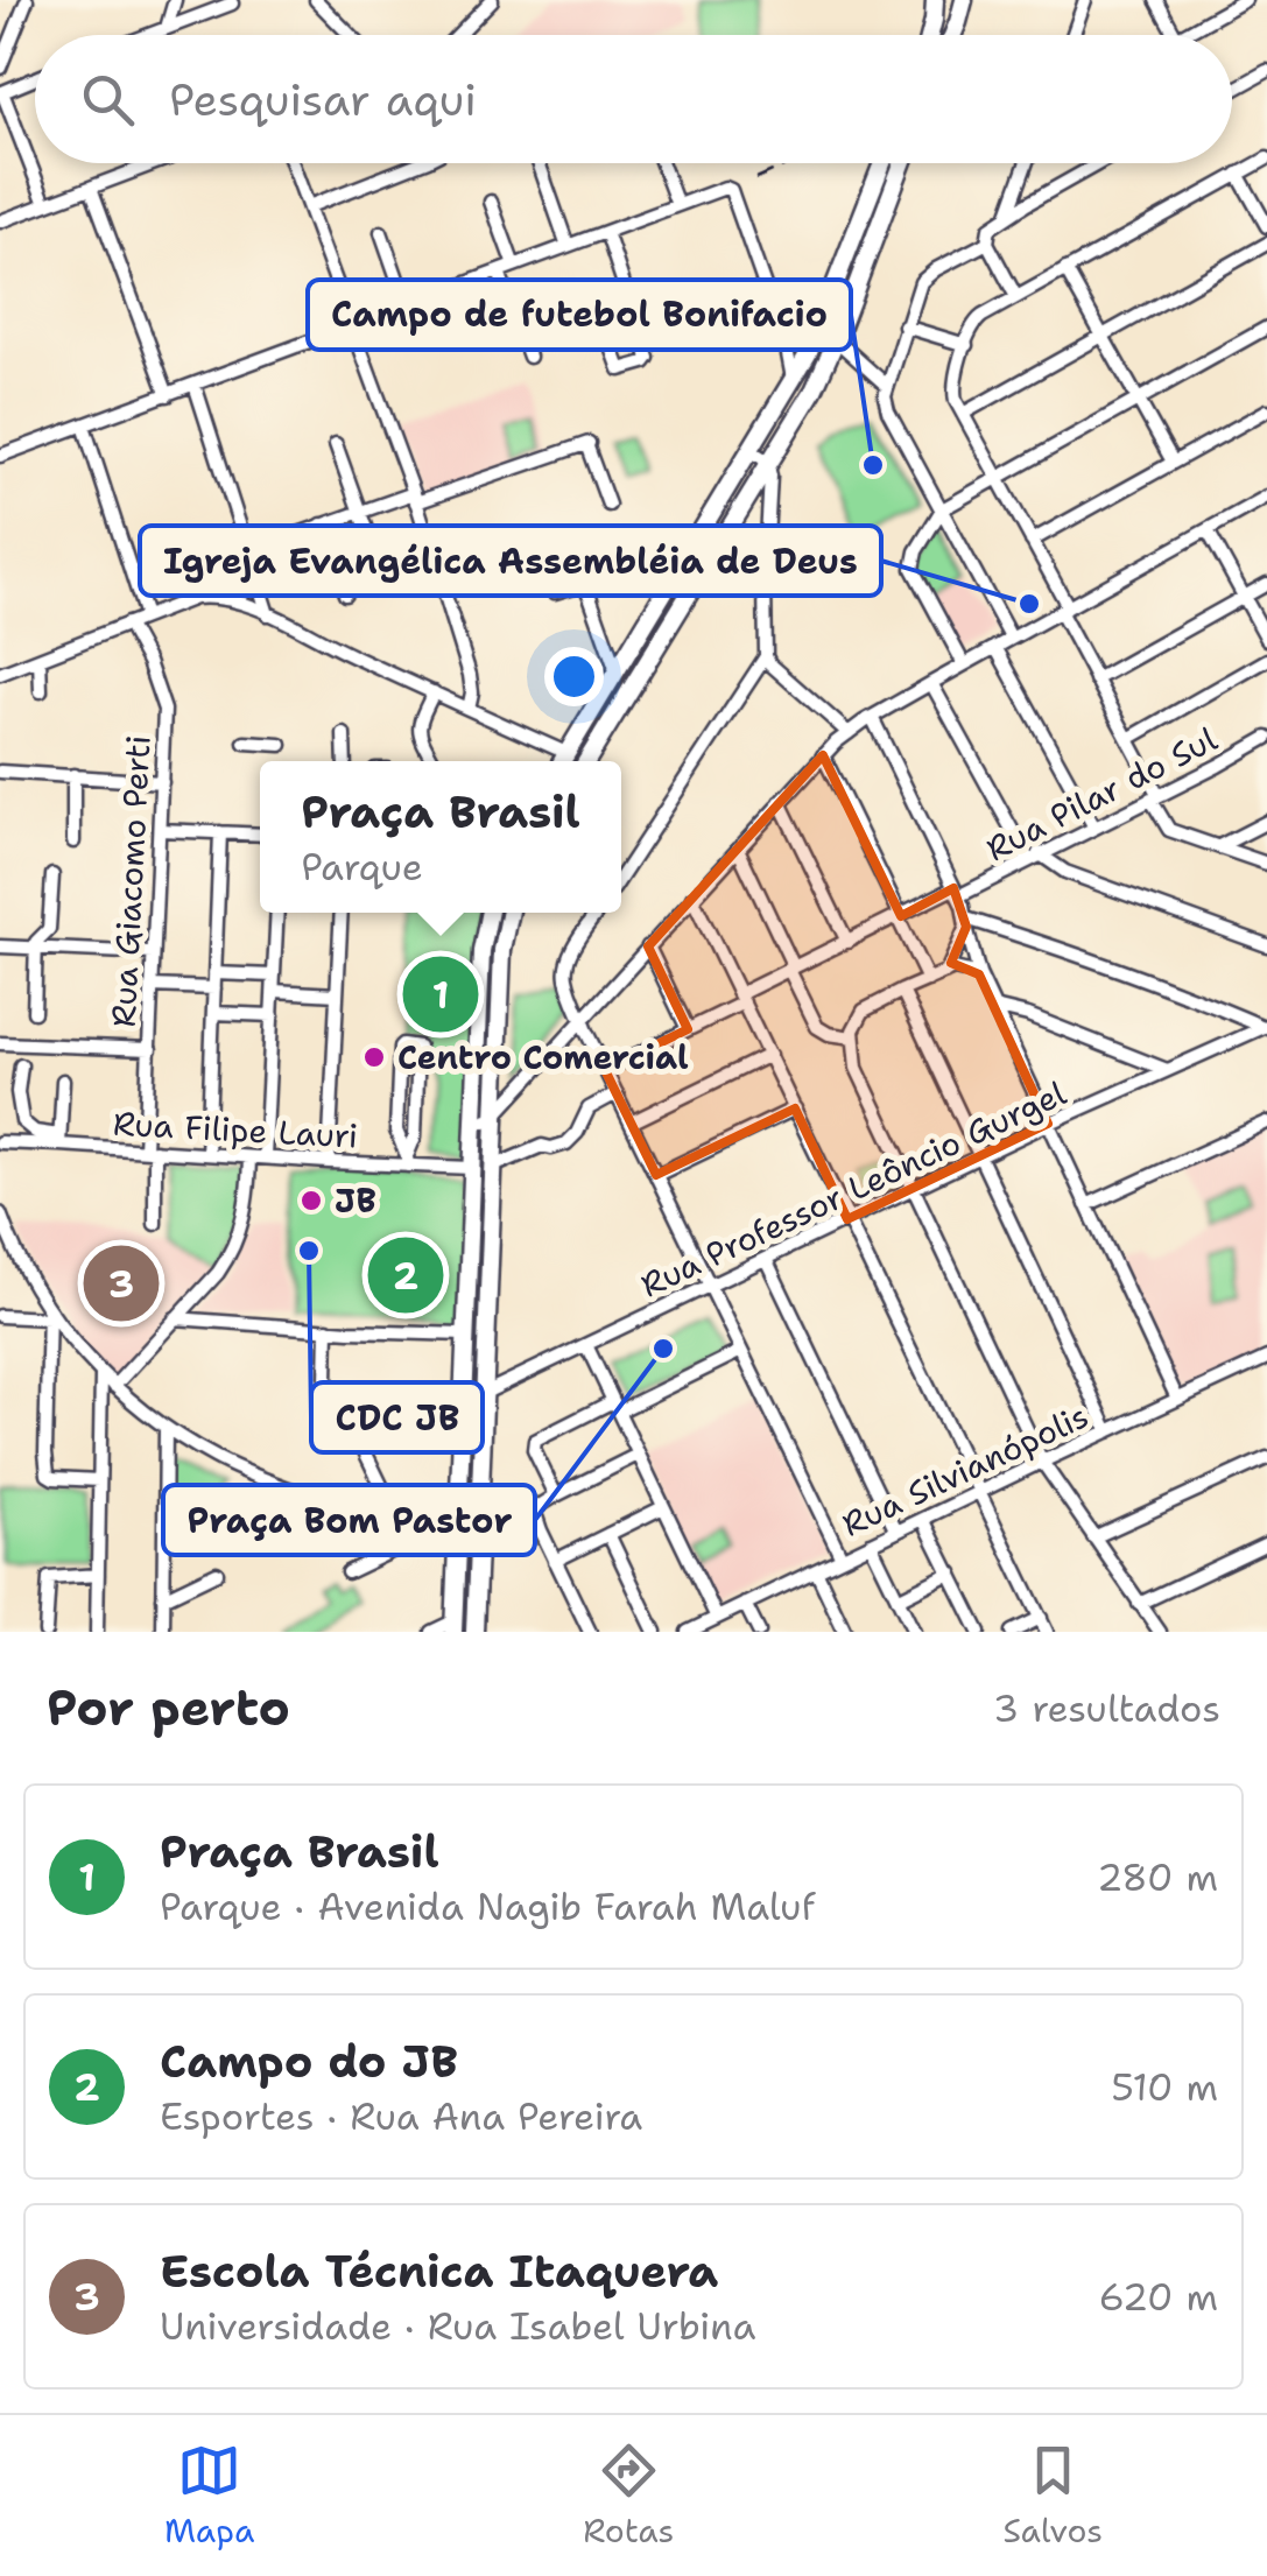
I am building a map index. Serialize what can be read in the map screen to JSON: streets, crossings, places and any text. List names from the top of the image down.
{
  "streets": {
    "street": [
      "Rua Pilar do Sul",
      "Rua Giacomo Perti",
      "Rua Filipe Lauri",
      "Rua Professor Leôncio Gurgel",
      "Rua Silvianópolis"
    ]
  },
  "crossings": [
    ["Rua Giacomo Perti", "Rua Filipe Lauri"]
  ],
  "places": [
    "Campo de futebol Bonifacio",
    "Igreja Evangélica Assembléia de Deus",
    "Centro Comercial",
    "JB",
    "CDC JB",
    "Praça Bom Pastor"
  ],
  "page": {
    "search": "Pesquisar aqui",
    "popup": ["Praça Brasil", "Parque"],
    "pins": ["1", "2", "3"],
    "heading": ["Por perto", "3 resultados"],
    "list": [
      {
        "mark": "1",
        "name": "Praça Brasil",
        "note": "Parque · Avenida Nagib Farah Maluf",
        "value": "280 m"
      },
      {
        "mark": "2",
        "name": "Campo do JB",
        "note": "Esportes · Rua Ana Pereira",
        "value": "510 m"
      },
      {
        "mark": "3",
        "name": "Escola Técnica Itaquera",
        "note": "Universidade · Rua Isabel Urbina",
        "value": "620 m"
      }
    ],
    "nav": ["Mapa", "Rotas", "Salvos"]
  }
}
